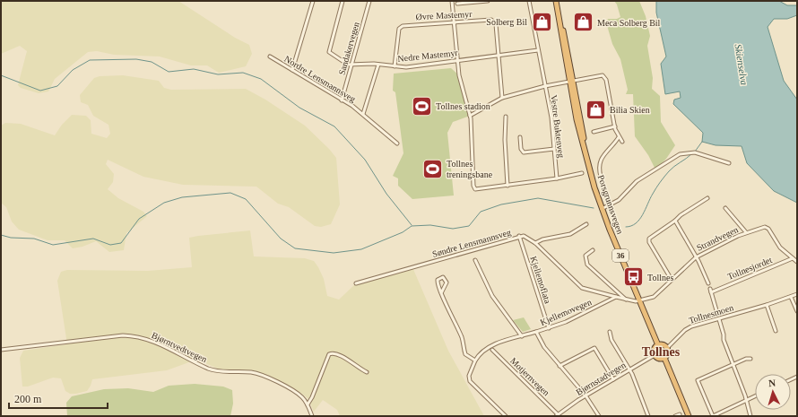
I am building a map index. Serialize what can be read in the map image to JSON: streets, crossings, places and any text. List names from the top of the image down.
{
  "streets": {
    "highway": ["Porsgrunnsvegen", "36"],
    "street": [
      "Øvre Mastemyr",
      "Sandakervegen",
      "Nedre Mastemyr",
      "Nordre Lensmannsveg",
      "Vestre Buktenveg",
      "Strandvegen",
      "Søndre Lensmannsveg",
      "Tollnesjordet",
      "Kjellemoflata",
      "Kjellemovegen",
      "Tollnesmoen",
      "Bjørntvedtvegen",
      "Motjernvegen",
      "Bjørnstadvegen"
    ]
  },
  "crossings": [
    ["Øvre Mastemyr", "Nedre Mastemyr"],
    ["Sandakervegen", "Nedre Mastemyr"],
    ["Sandakervegen", "Nordre Lensmannsveg"],
    ["Nedre Mastemyr", "Nordre Lensmannsveg"],
    ["Porsgrunnsvegen", "Strandvegen"],
    ["Porsgrunnsvegen", "Tollnesmoen"],
    ["Porsgrunnsvegen", "Bjørnstadvegen"],
    ["Strandvegen", "Tollnesjordet"],
    ["Søndre Lensmannsveg", "Kjellemoflata"],
    ["Søndre Lensmannsveg", "Kjellemovegen"],
    ["Kjellemoflata", "Kjellemovegen"],
    ["Kjellemovegen", "Bjørnstadvegen"],
    ["Tollnesmoen", "Bjørnstadvegen"],
    ["Motjernvegen", "Bjørnstadvegen"]
  ],
  "districts": ["Tollnes"],
  "water": ["Skienselva"],
  "places": {
    "shop": ["Solberg Bil", "Meca Solberg Bil", "Bilia Skien"],
    "sports": ["Tollnes stadion", "Tollnes treningsbane"],
    "bus stop": ["Tollnes"]
  },
  "scale_bar": "200 m",
  "north": "top"
}
